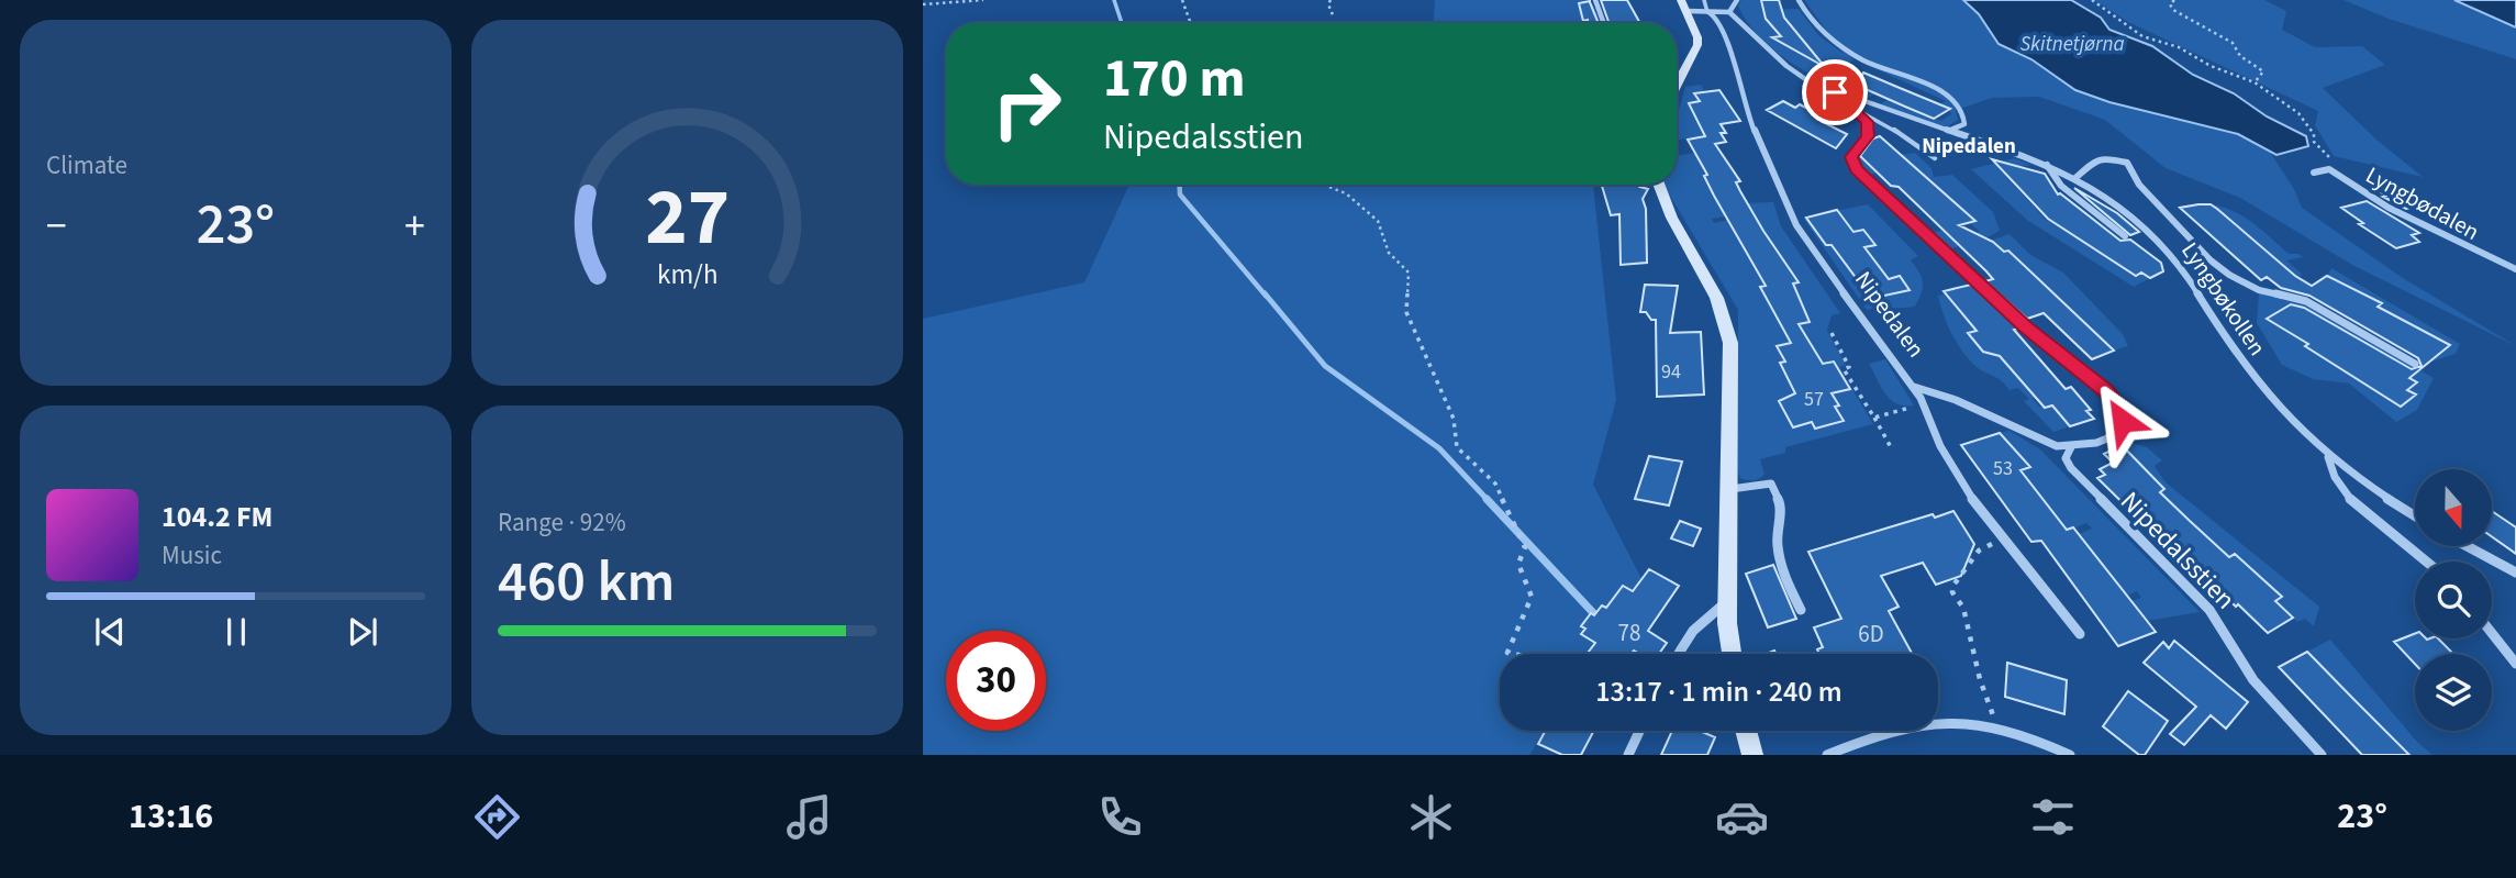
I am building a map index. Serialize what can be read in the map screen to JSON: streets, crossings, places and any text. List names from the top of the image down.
{
  "streets": {
    "street": [
      "Lyngbødalen",
      "Lyngbøkollen",
      "Nipedalen",
      "Nipedalsstien"
    ]
  },
  "districts": ["Nipedalen"],
  "water": ["Skitnetjørna"],
  "house_numbers": [
    "94",
    "57",
    "53",
    "78",
    "6D"
  ],
  "north": "bottom",
  "page": {
    "tile": [
      "Climate",
      ["Range · 92%", "460 km"]
    ],
    "turn": ["170 m", "Nipedalsstien"],
    "heat": ["−", "23°", "+"],
    "song": ["104.2 FM", "Music"],
    "limit": "30",
    "trip": "13:17 · 1 min · 240 m",
    "tabs": ["13:16", "23°"],
    "gauge": ["27", "km/h"]
  }
}
